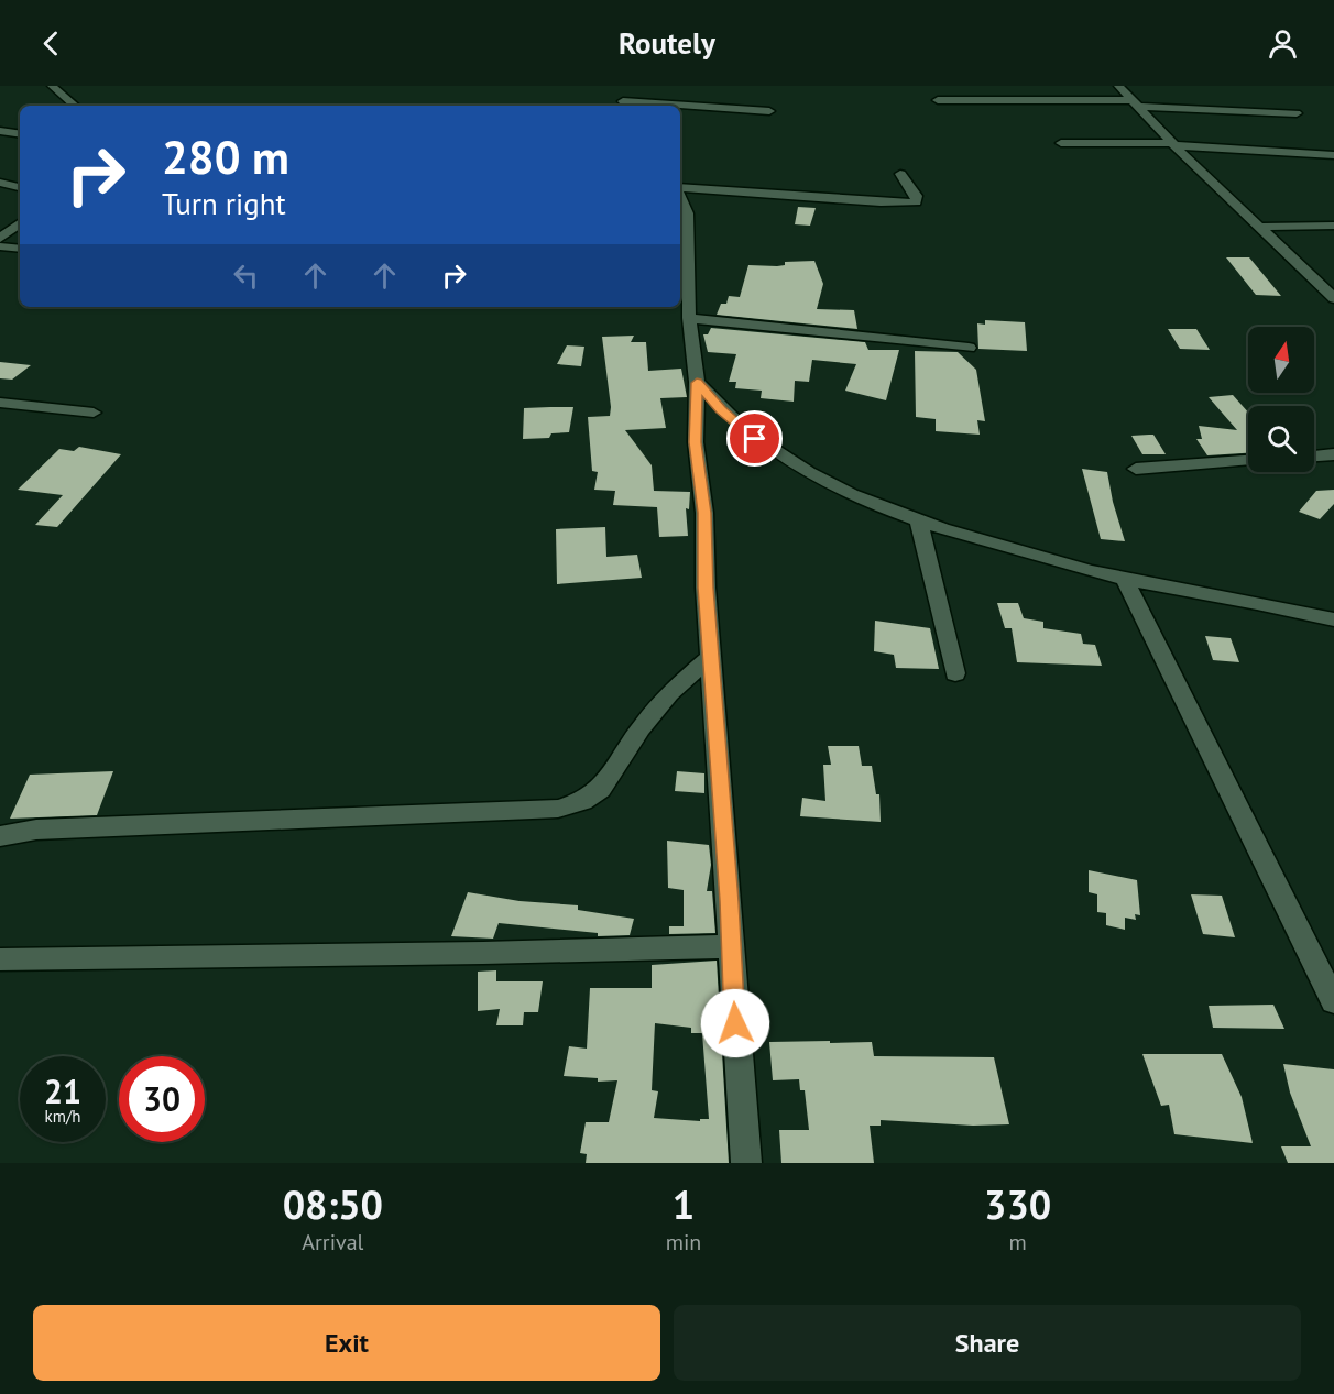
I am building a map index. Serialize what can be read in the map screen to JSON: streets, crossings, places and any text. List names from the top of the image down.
{
  "north": "top",
  "page": {
    "header": "Routely",
    "turn": ["280 m", "Turn right"],
    "speed": "21 km/h",
    "limit": "30",
    "eta": [
      "08:50",
      "Arrival",
      "1",
      "min",
      "330",
      "m"
    ],
    "buttons": ["Exit", "Share"]
  }
}
